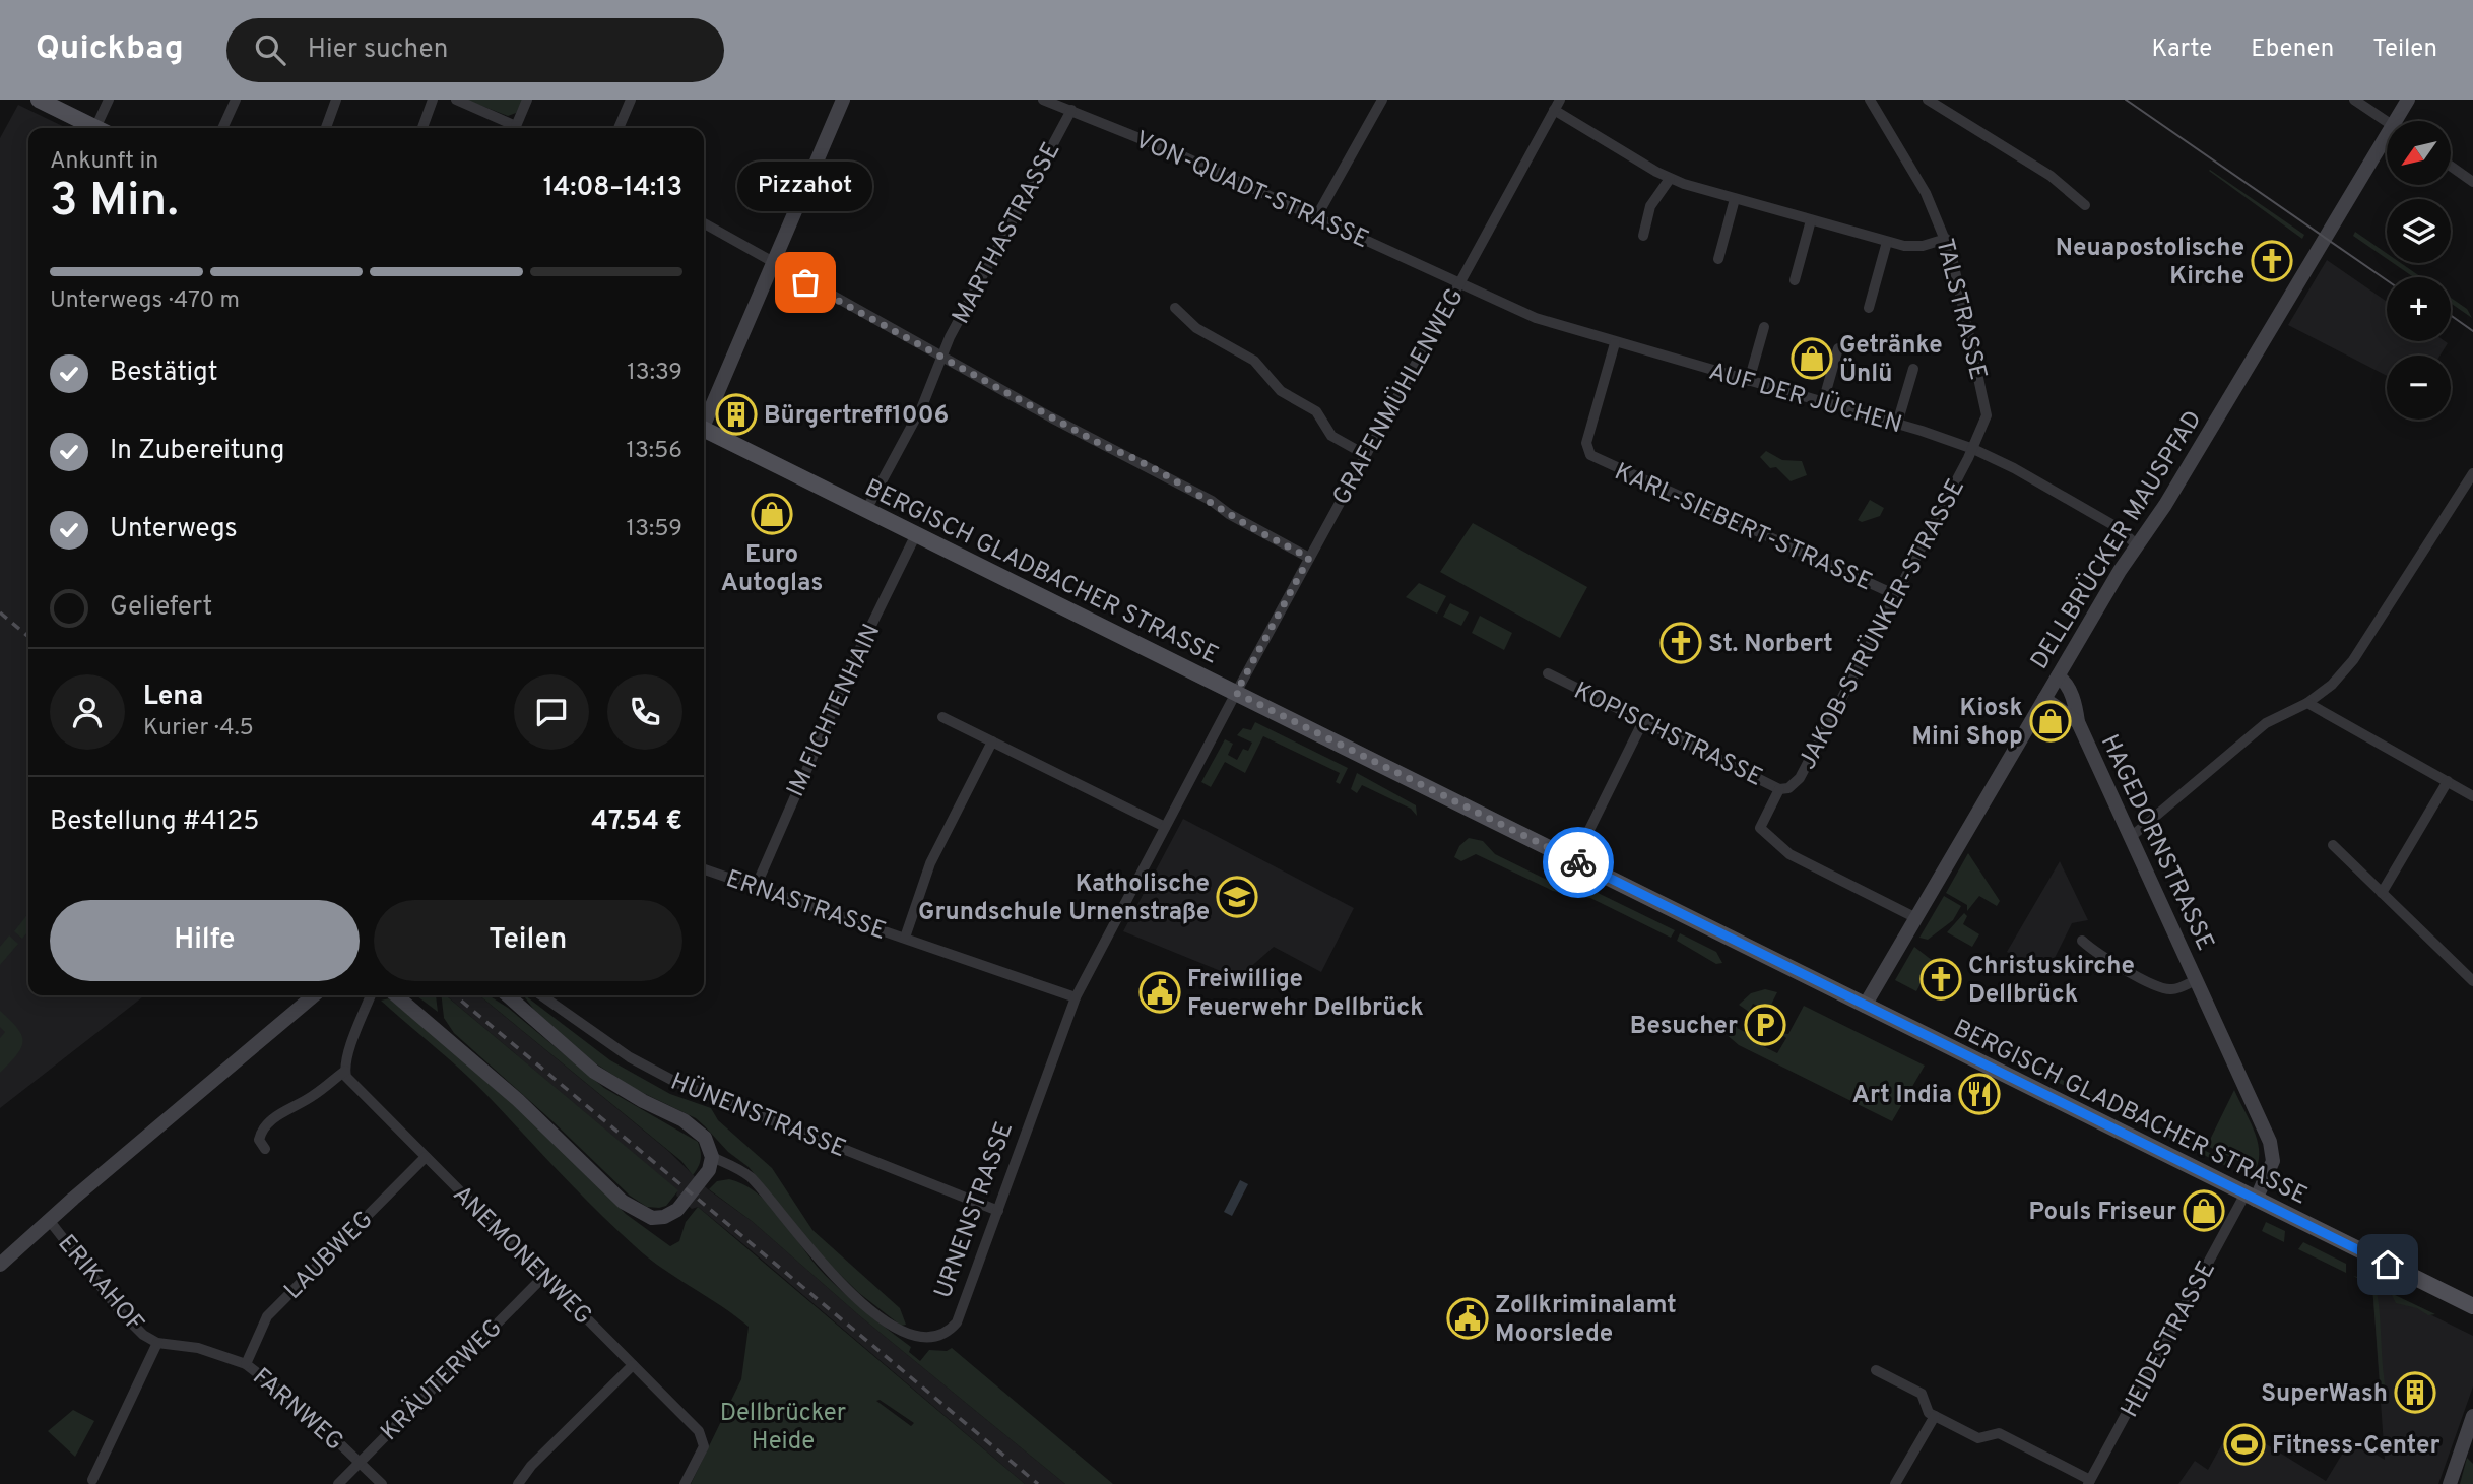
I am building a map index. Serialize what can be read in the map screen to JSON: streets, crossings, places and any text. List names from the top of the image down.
{
  "streets": {
    "main road": ["BERGISCH GLADBACHER STRASSE"],
    "street": [
      "VON-QUADT-STRASSE",
      "MARTHASTRASSE",
      "TALSTRASSE",
      "GRAFENMÜHLENWEG",
      "AUF DER JÜCHEN",
      "KARL-SIEBERT-STRASSE",
      "DELLBRÜCKER MAUSPFAD",
      "JAKOB-STRÜNKER-STRASSE",
      "IM FICHTENHAIN",
      "KOPISCHSTRASSE",
      "HAGEDORNSTRASSE",
      "ERNASTRASSE",
      "HÜNENSTRASSE",
      "URNENSTRASSE",
      "LAUBWEG",
      "ANEMONENWEG",
      "ERIKAHOF",
      "HEIDESTRASSE",
      "KRÄUTERWEG",
      "FARNWEG"
    ]
  },
  "crossings": [
    ["VON-QUADT-STRASSE", "MARTHASTRASSE"],
    ["VON-QUADT-STRASSE", "GRAFENMÜHLENWEG"],
    ["VON-QUADT-STRASSE", "AUF DER JÜCHEN"],
    ["MARTHASTRASSE", "BERGISCH GLADBACHER STRASSE"],
    ["TALSTRASSE", "AUF DER JÜCHEN"],
    ["TALSTRASSE", "JAKOB-STRÜNKER-STRASSE"],
    ["GRAFENMÜHLENWEG", "AUF DER JÜCHEN"],
    ["GRAFENMÜHLENWEG", "BERGISCH GLADBACHER STRASSE"],
    ["GRAFENMÜHLENWEG", "URNENSTRASSE"],
    ["AUF DER JÜCHEN", "KARL-SIEBERT-STRASSE"],
    ["AUF DER JÜCHEN", "DELLBRÜCKER MAUSPFAD"],
    ["AUF DER JÜCHEN", "JAKOB-STRÜNKER-STRASSE"],
    ["KARL-SIEBERT-STRASSE", "JAKOB-STRÜNKER-STRASSE"],
    ["DELLBRÜCKER MAUSPFAD", "BERGISCH GLADBACHER STRASSE"],
    ["DELLBRÜCKER MAUSPFAD", "KOPISCHSTRASSE"],
    ["DELLBRÜCKER MAUSPFAD", "HAGEDORNSTRASSE"],
    ["BERGISCH GLADBACHER STRASSE", "IM FICHTENHAIN"],
    ["BERGISCH GLADBACHER STRASSE", "HAGEDORNSTRASSE"],
    ["BERGISCH GLADBACHER STRASSE", "URNENSTRASSE"],
    ["BERGISCH GLADBACHER STRASSE", "HEIDESTRASSE"],
    ["JAKOB-STRÜNKER-STRASSE", "KOPISCHSTRASSE"],
    ["IM FICHTENHAIN", "ERNASTRASSE"],
    ["HAGEDORNSTRASSE", "HEIDESTRASSE"],
    ["ERNASTRASSE", "URNENSTRASSE"],
    ["HÜNENSTRASSE", "URNENSTRASSE"],
    ["LAUBWEG", "ANEMONENWEG"],
    ["LAUBWEG", "ERIKAHOF"],
    ["LAUBWEG", "FARNWEG"],
    ["ANEMONENWEG", "KRÄUTERWEG"],
    ["ERIKAHOF", "FARNWEG"],
    ["KRÄUTERWEG", "FARNWEG"]
  ],
  "parks": ["Dellbrücker Heide"],
  "places": {
    "church": ["Neuapostolische Kirche", "St. Norbert", "Christuskirche Dellbrück"],
    "other": ["Pizzahot"],
    "shop": [
      "Getränke Ünlü",
      "Euro Autoglas",
      "Kiosk Mini Shop",
      "Pouls Friseur"
    ],
    "building": ["Bürgertreff1006", "SuperWash"],
    "school or university": ["Katholische Grundschule Urnenstraße"],
    "public building": ["Freiwillige Feuerwehr Dellbrück", "Zollkriminalamt Moorslede"],
    "parking": ["Besucher"],
    "restaurant": ["Art India"],
    "sports": ["Fitness-Center"]
  },
  "north": "bottom left",
  "page": {
    "header": "Quickbag",
    "search": "Hier suchen",
    "nav": ["Karte", "Ebenen", "Teilen"],
    "map_buttons": ["+", "−"],
    "heading": ["3 Min.", "Ankunft in", "14:08–14:13"],
    "panel": [
      "Lena",
      "Kurier · 4.5",
      "Bestellung #4125",
      "47.54 €"
    ],
    "bubble": "Pizzahot",
    "bar": "Unterwegs · 470 m",
    "list": [
      ["Bestätigt", "13:39"],
      ["In Zubereitung", "13:56"],
      ["Unterwegs", "13:59"],
      "Geliefert"
    ],
    "buttons": ["Hilfe", "Teilen"]
  }
}
